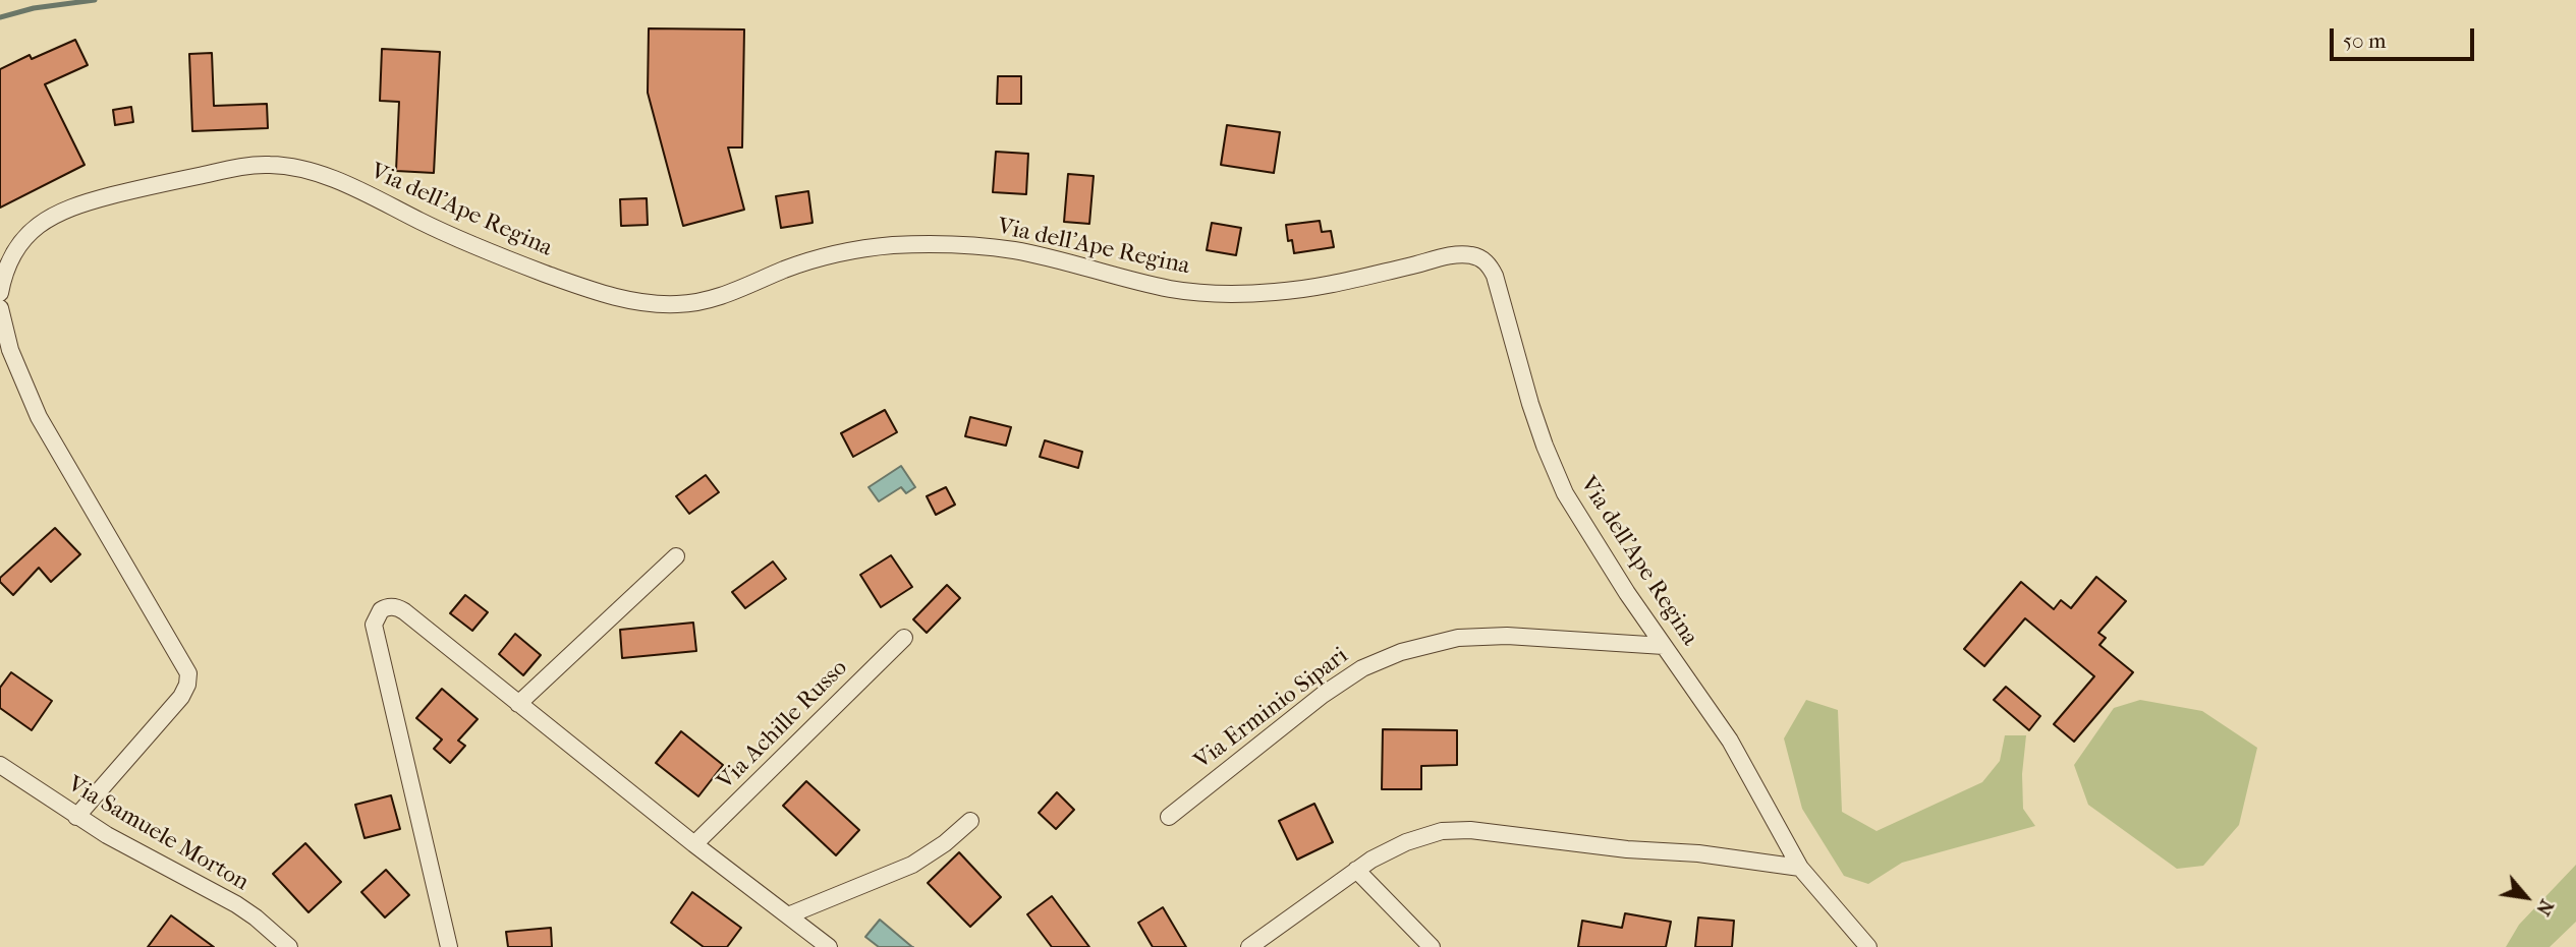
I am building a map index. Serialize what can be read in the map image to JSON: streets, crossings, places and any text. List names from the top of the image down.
{
  "streets": {
    "street": [
      "Via dell'Ape Regina",
      "Via Erminio Sipari",
      "Via Achille Russo",
      "Via Samuele Morton"
    ]
  },
  "crossings": [
    ["Via dell'Ape Regina", "Via Erminio Sipari"]
  ],
  "scale_bar": "50 m",
  "north": "bottom right"
}
